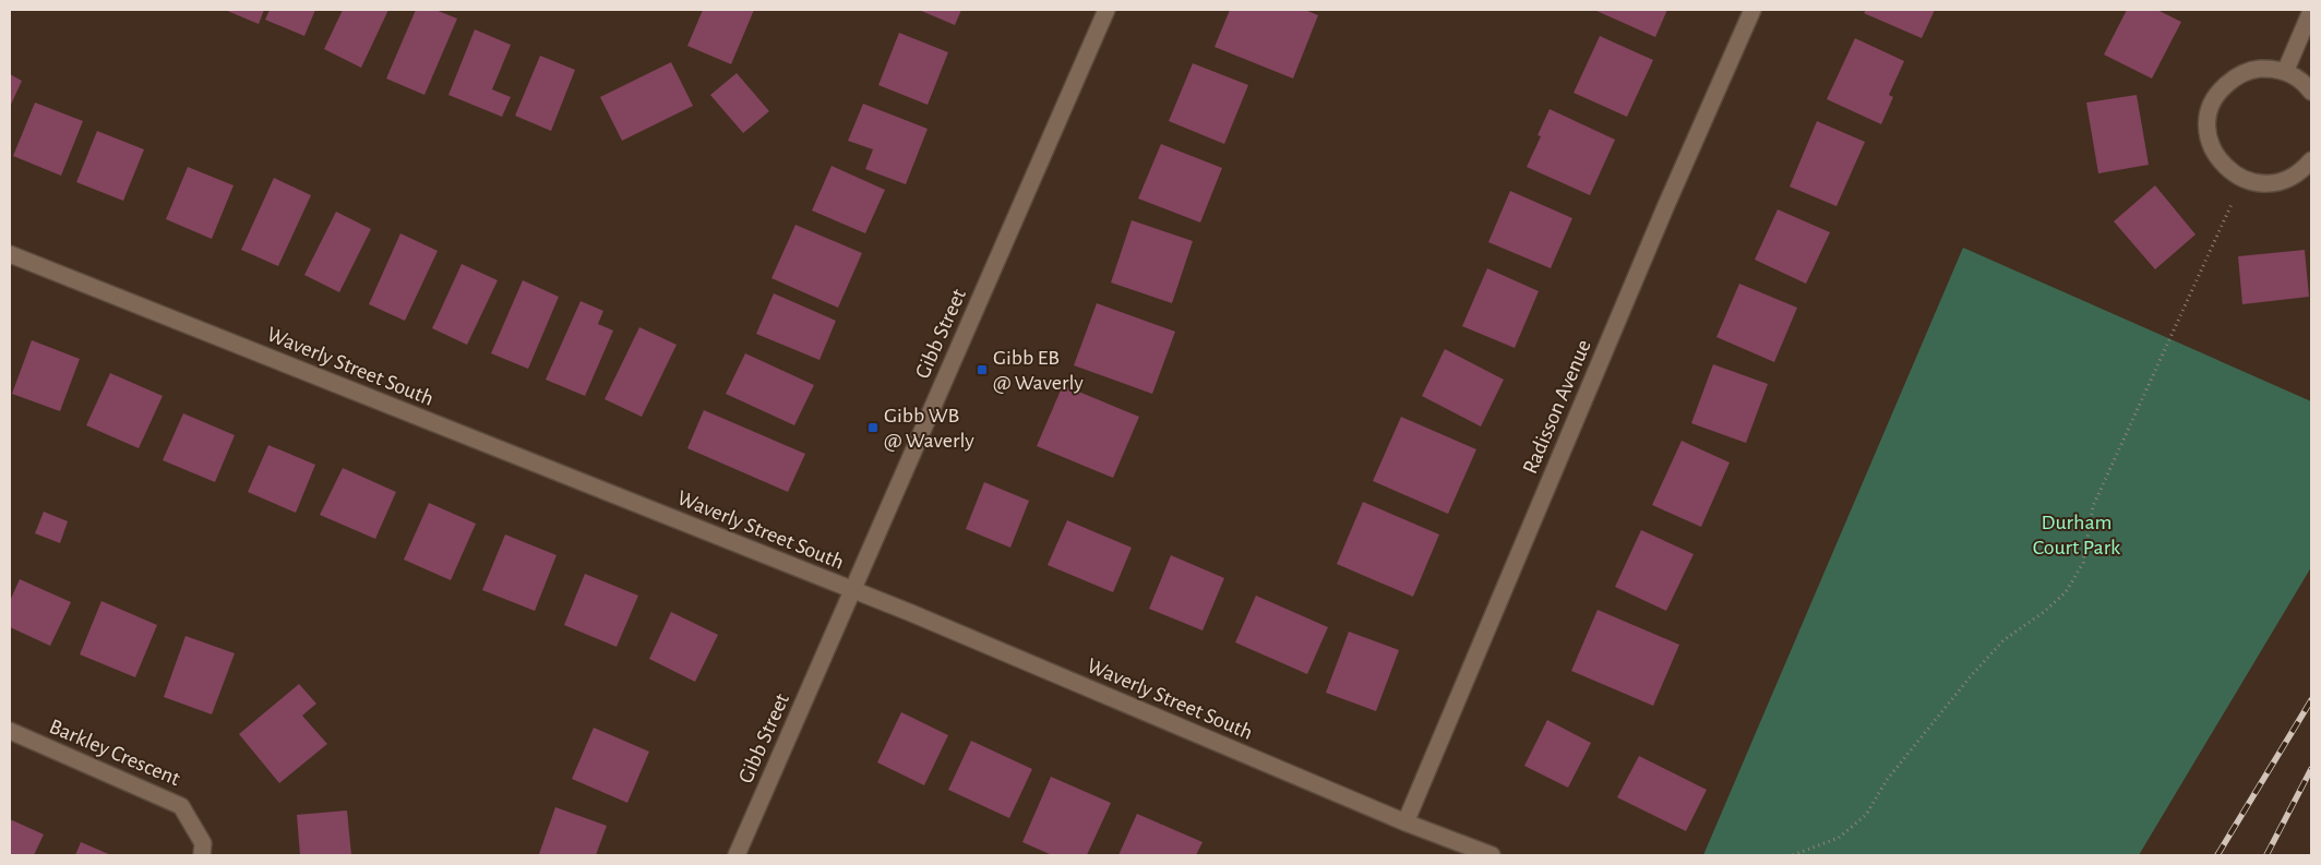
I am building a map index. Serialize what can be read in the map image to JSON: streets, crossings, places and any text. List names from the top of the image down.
{
  "streets": {
    "street": [
      "Gibb Street",
      "Waverly Street South",
      "Radisson Avenue",
      "Barkley Crescent"
    ]
  },
  "crossings": [
    ["Gibb Street", "Waverly Street South"],
    ["Waverly Street South", "Radisson Avenue"]
  ],
  "parks": ["Durham Court Park"],
  "places": {
    "transit": ["Gibb EB @ Waverly", "Gibb WB @ Waverly"]
  }
}
